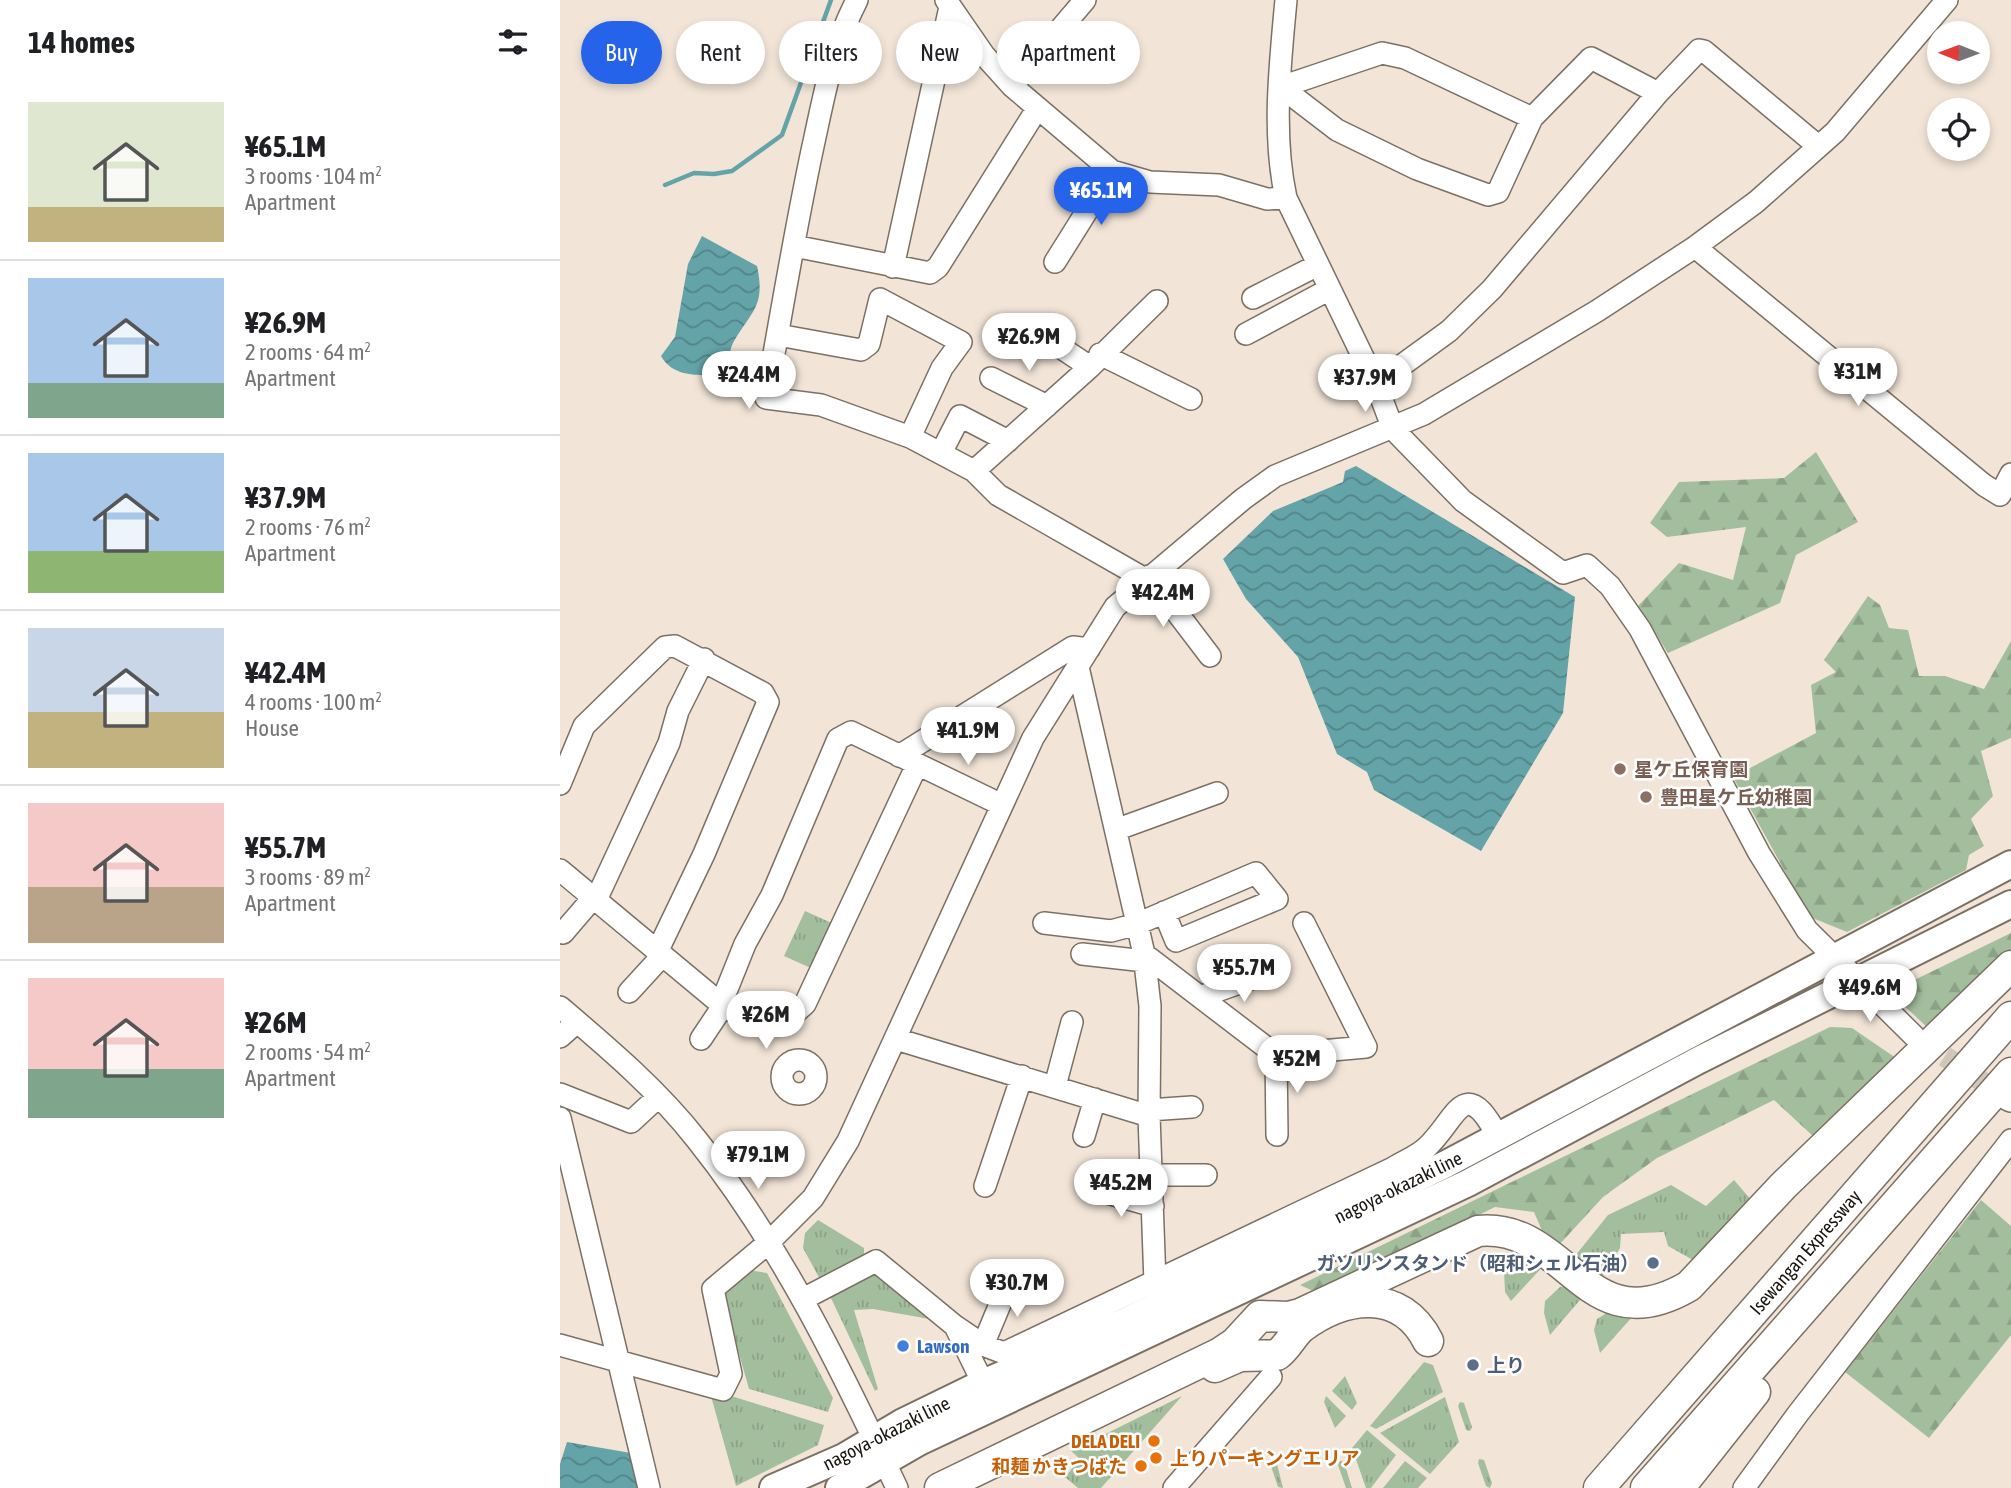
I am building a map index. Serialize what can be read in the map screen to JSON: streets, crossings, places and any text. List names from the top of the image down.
{
  "streets": {
    "highway": ["Isewangan Expressway"],
    "main road": ["nagoya-okazaki line"]
  },
  "places": [
    "星ケ丘保育園",
    "豊田星ケ丘幼稚園",
    "ガソリンスタンド（昭和シェル石油）",
    "Lawson",
    "上り",
    "DELA DELI",
    "上りパーキングエリア",
    "和麺 かきつばた"
  ],
  "north": "left",
  "page": {
    "heading": "14 homes",
    "chip": [
      "Buy",
      "Rent",
      "Filters",
      "New",
      "Apartment"
    ],
    "list": [
      {
        "name": "¥65.1M",
        "note": "3 rooms · 104 m² · Apartment"
      },
      {
        "name": "¥26.9M",
        "note": "2 rooms · 64 m² · Apartment"
      },
      {
        "name": "¥37.9M",
        "note": "2 rooms · 76 m² · Apartment"
      },
      {
        "name": "¥42.4M",
        "note": "4 rooms · 100 m² · House"
      },
      {
        "name": "¥55.7M",
        "note": "3 rooms · 89 m² · Apartment"
      },
      {
        "name": "¥26M",
        "note": "2 rooms · 54 m² · Apartment"
      }
    ],
    "price": [
      "¥65.1M",
      "¥26.9M",
      "¥31M",
      "¥24.4M",
      "¥37.9M",
      "¥42.4M",
      "¥41.9M",
      "¥55.7M",
      "¥49.6M",
      "¥26M",
      "¥52M",
      "¥79.1M",
      "¥45.2M",
      "¥30.7M"
    ]
  }
}
